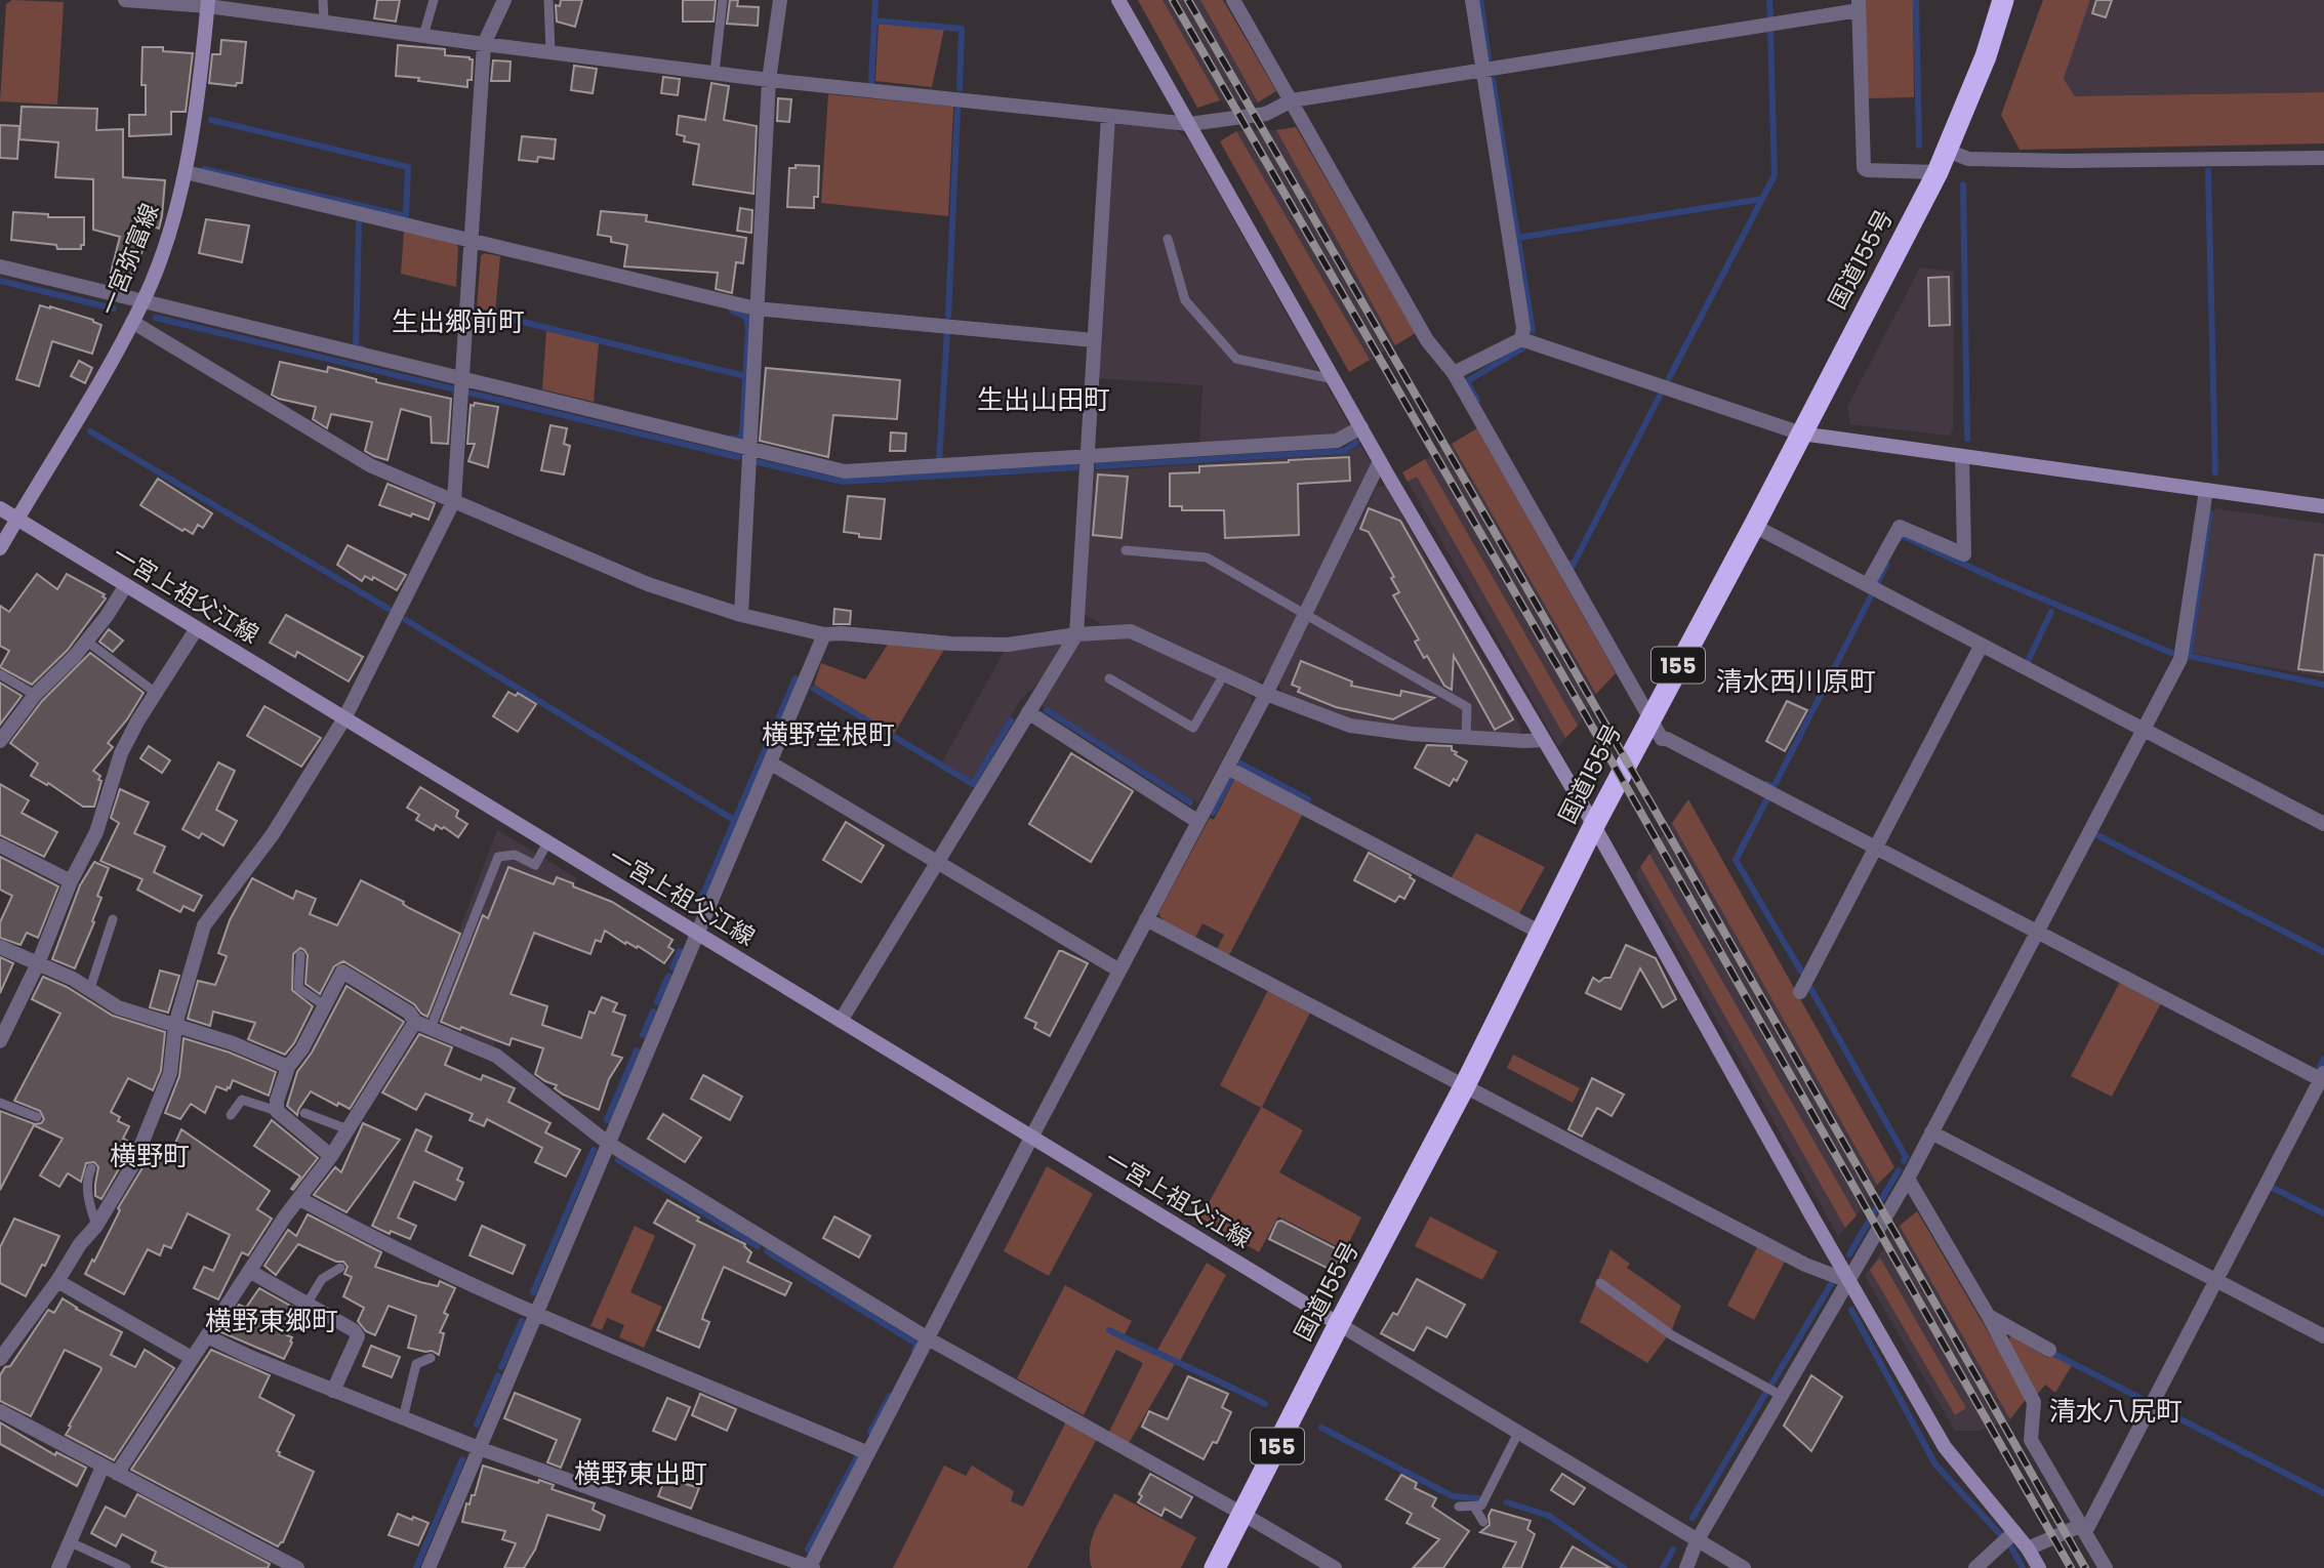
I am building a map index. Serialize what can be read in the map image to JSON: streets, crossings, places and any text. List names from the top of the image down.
{
  "streets": {
    "highway": ["国道155号", "155"],
    "street": ["一宮弥富線", "一宮上祖父江線"]
  },
  "crossings": [
    ["一宮弥富線", "一宮上祖父江線"],
    ["国道155号", "一宮上祖父江線"]
  ],
  "districts": [
    "生出郷前町",
    "生出山田町",
    "清水西川原町",
    "横野堂根町",
    "横野町",
    "横野東郷町",
    "清水八尻町",
    "横野東出町"
  ]
}
